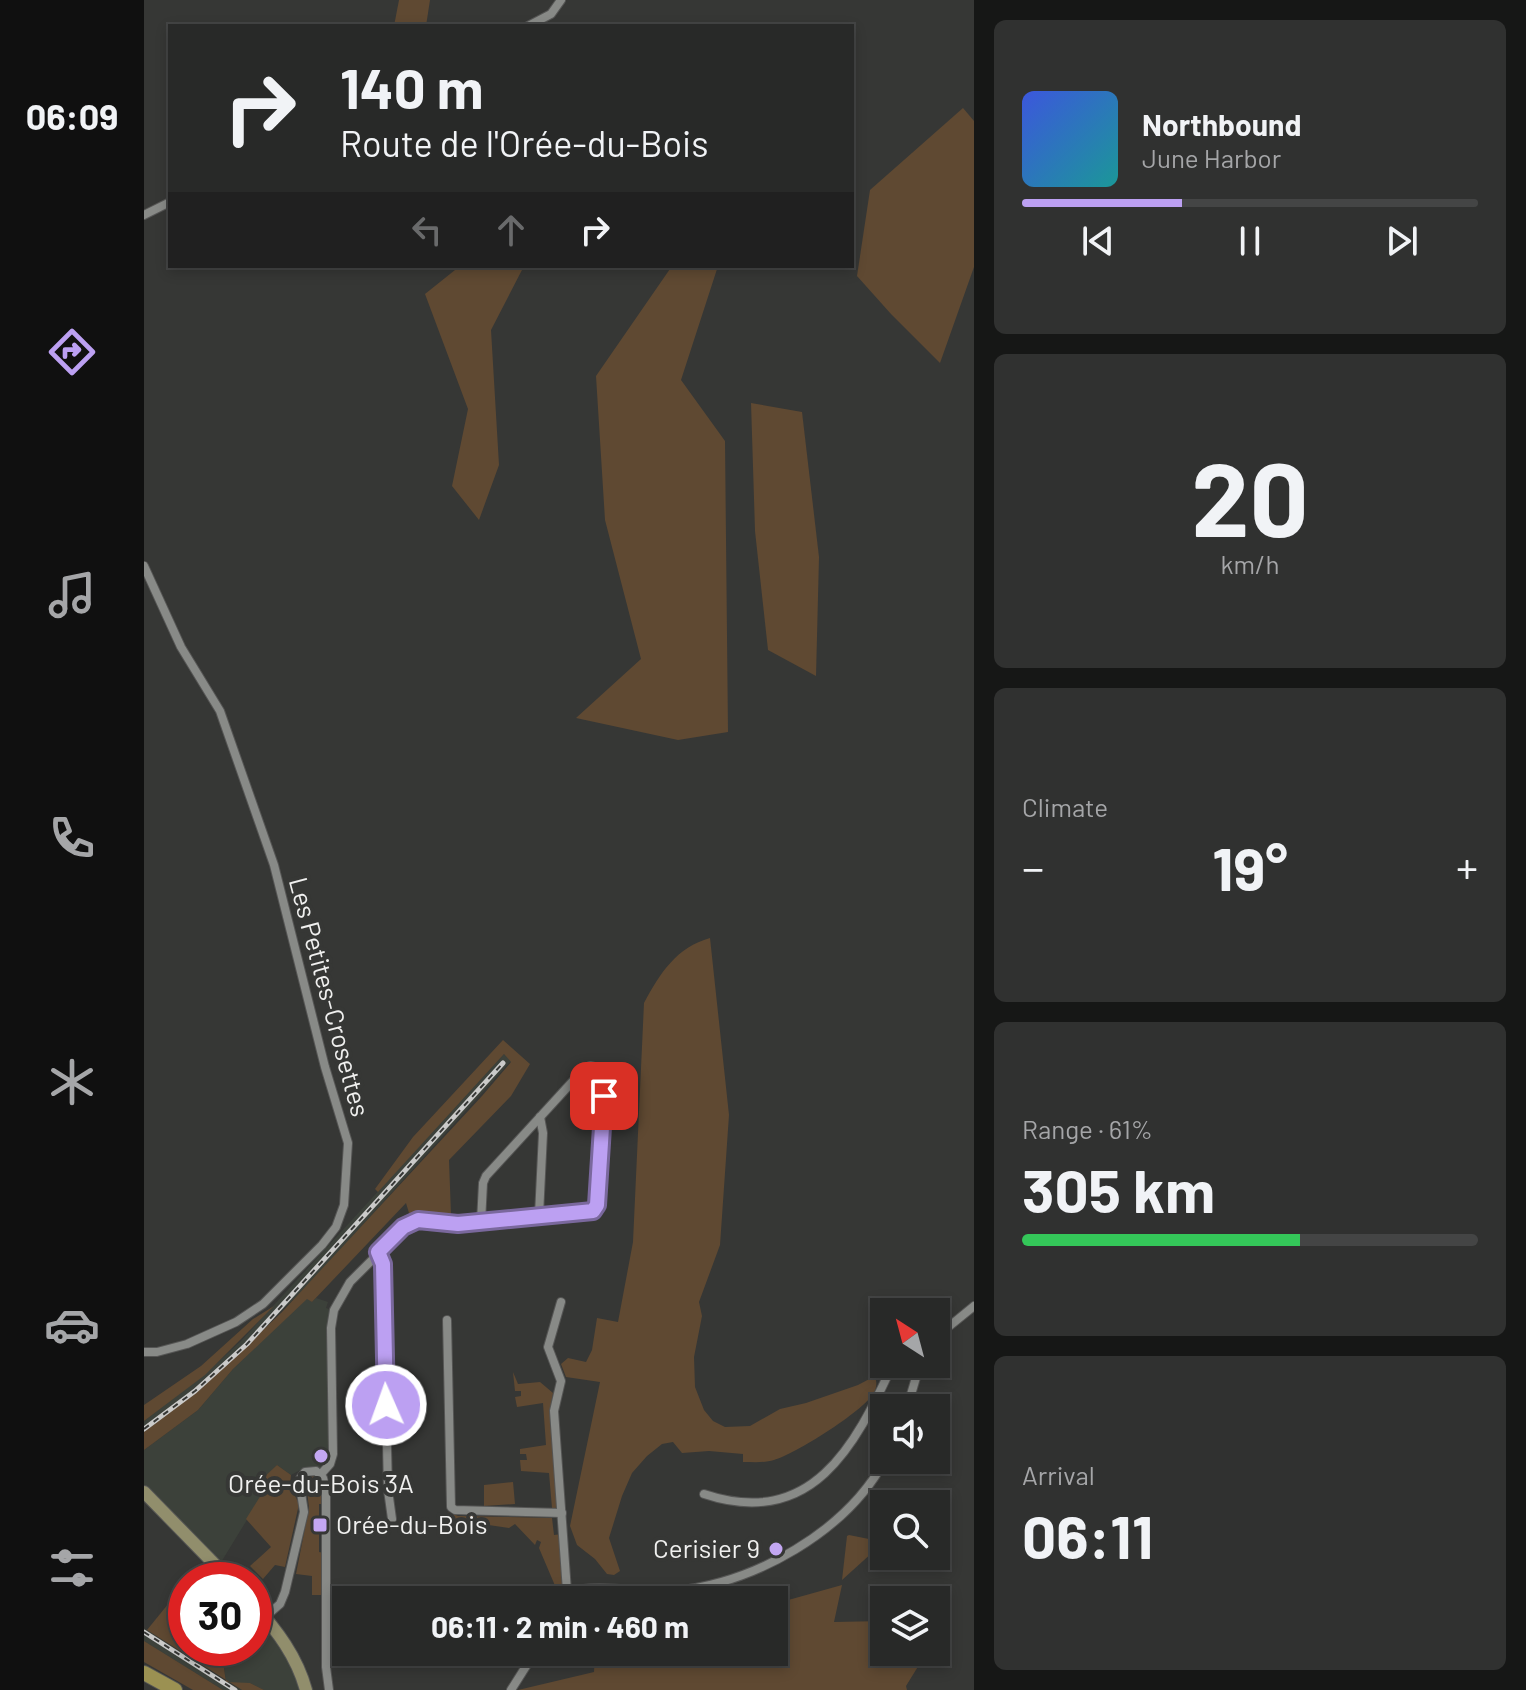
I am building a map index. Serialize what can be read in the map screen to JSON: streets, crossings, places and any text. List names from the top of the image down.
{
  "streets": {
    "street": ["Les Petites-Crosettes"]
  },
  "places": {
    "other": ["Orée-du-Bois 3A", "Cerisier 9"],
    "transit": ["Orée-du-Bois"]
  },
  "north": "top left",
  "page": {
    "tabs": "06:09",
    "turn": ["140 m", "Route de l'Orée-du-Bois"],
    "song": ["Northbound", "June Harbor"],
    "tile": [
      ["20", "km/h"],
      "Climate",
      ["Range · 61%", "305 km"],
      ["Arrival", "06:11"]
    ],
    "heat": ["−", "19°", "+"],
    "limit": "30",
    "trip": "06:11 · 2 min · 460 m"
  }
}
